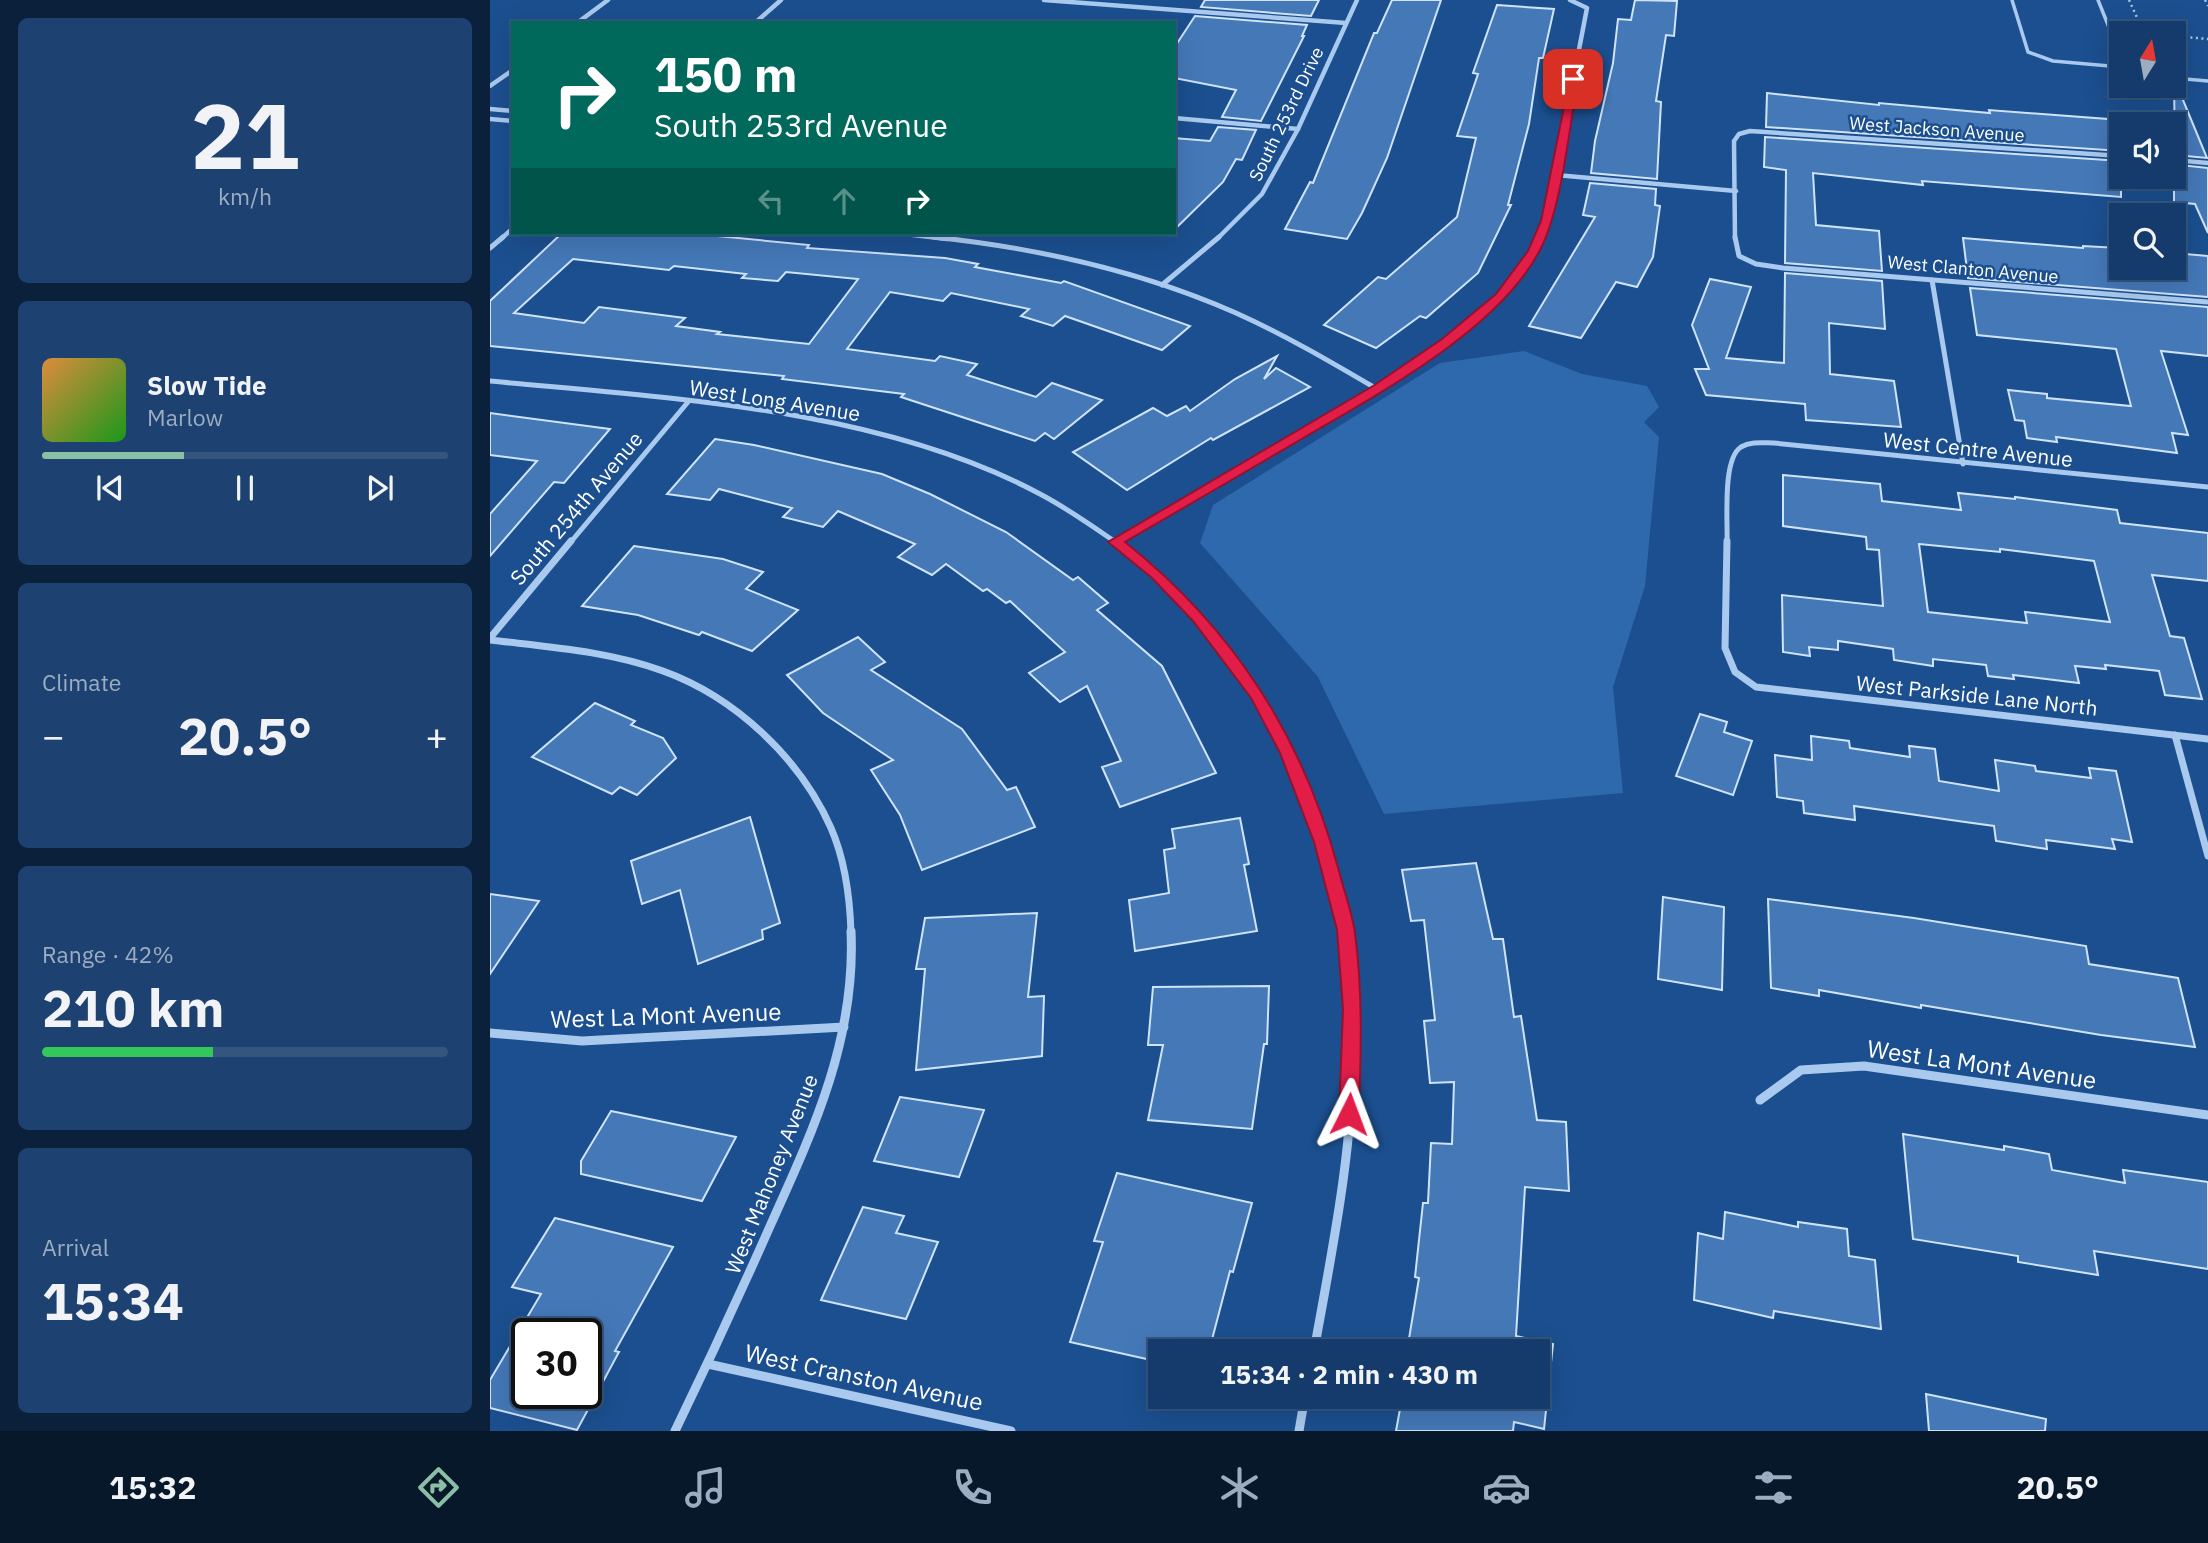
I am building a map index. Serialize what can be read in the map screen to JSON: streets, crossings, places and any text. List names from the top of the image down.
{
  "streets": {
    "street": [
      "South 253rd Drive",
      "West Jackson Avenue",
      "West Clanton Avenue",
      "West Long Avenue",
      "West Centre Avenue",
      "South 254th Avenue",
      "West Parkside Lane North",
      "West La Mont Avenue",
      "West Mahoney Avenue",
      "West Cranston Avenue"
    ]
  },
  "crossings": [
    ["West Jackson Avenue", "West Clanton Avenue"],
    ["West Long Avenue", "South 254th Avenue"],
    ["West Centre Avenue", "West Parkside Lane North"],
    ["South 254th Avenue", "West Mahoney Avenue"],
    ["West La Mont Avenue", "West Mahoney Avenue"],
    ["West Mahoney Avenue", "West Cranston Avenue"]
  ],
  "north": "top",
  "page": {
    "tile": [
      ["21", "km/h"],
      "Climate",
      ["Range · 42%", "210 km"],
      ["Arrival", "15:34"]
    ],
    "turn": ["150 m", "South 253rd Avenue"],
    "song": ["Slow Tide", "Marlow"],
    "heat": ["−", "20.5°", "+"],
    "limit": "30",
    "trip": "15:34 · 2 min · 430 m",
    "tabs": ["15:32", "20.5°"]
  }
}
